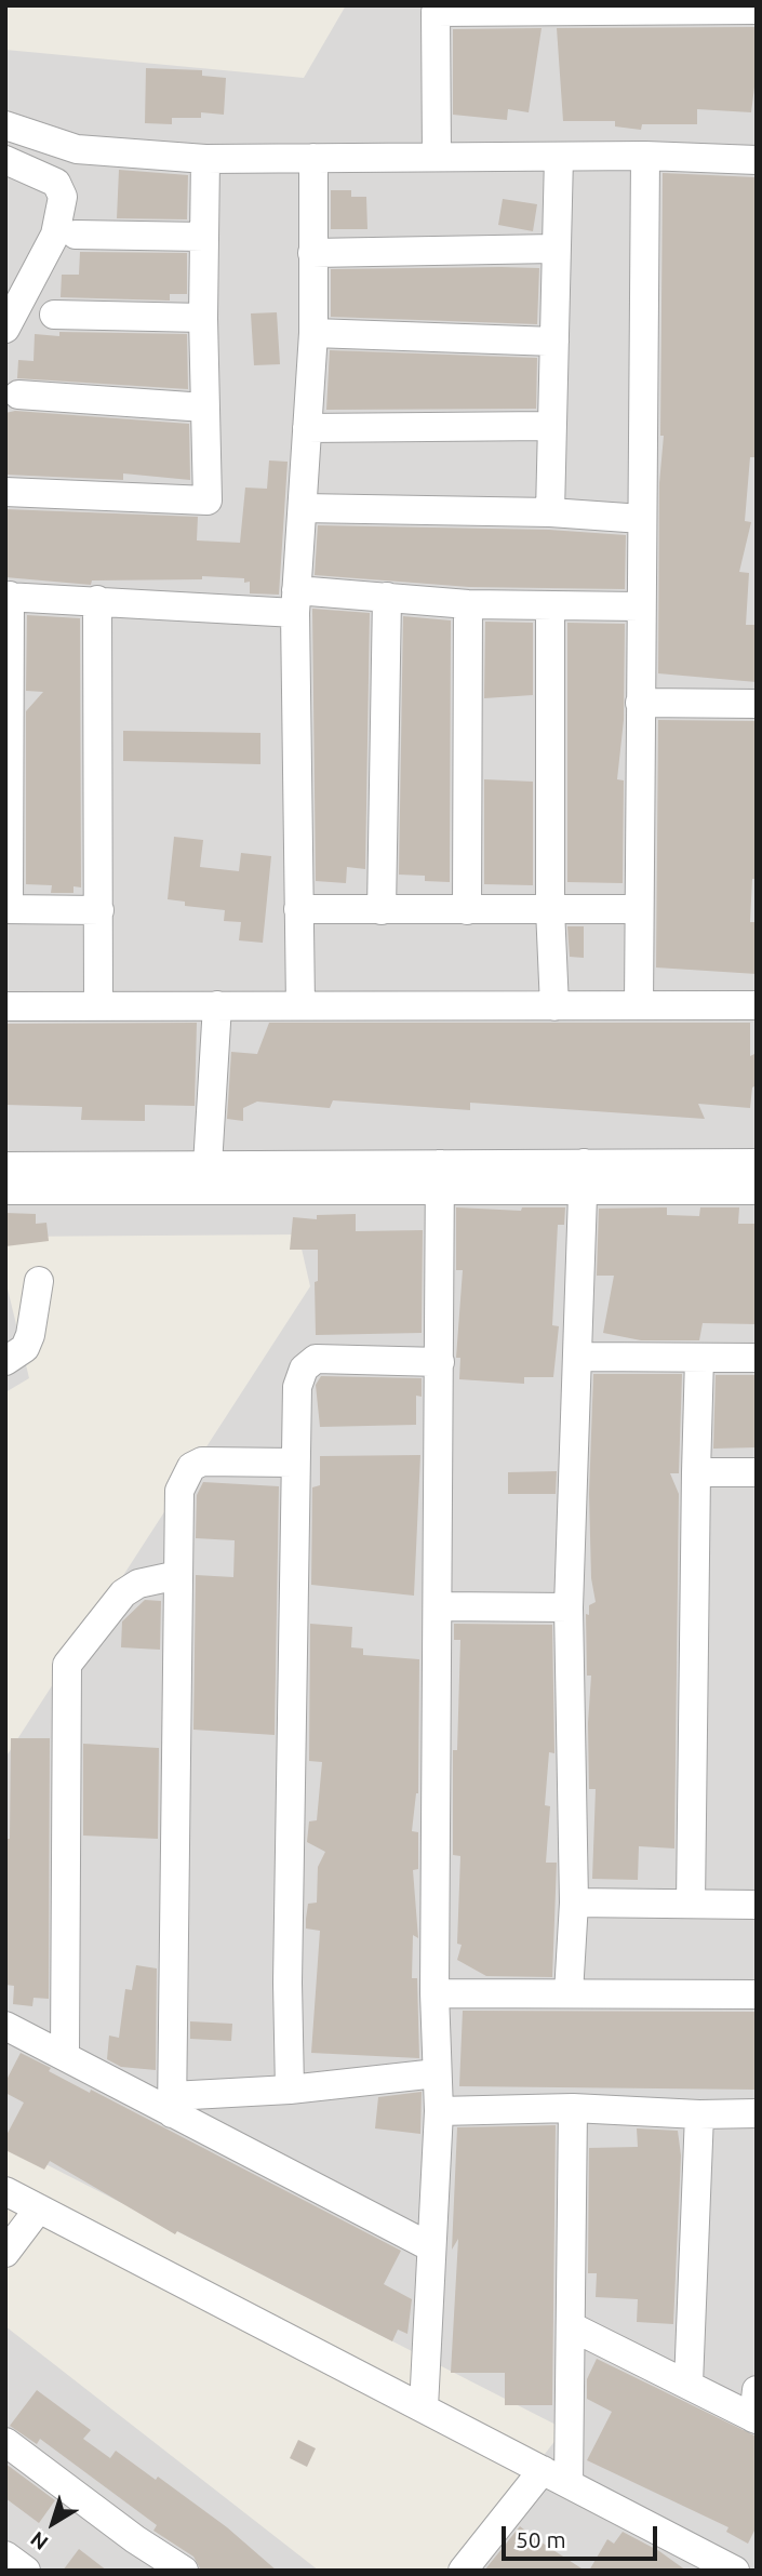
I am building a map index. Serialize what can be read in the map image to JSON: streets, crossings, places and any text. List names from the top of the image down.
{
  "scale_bar": "50 m",
  "north": "bottom left"
}
